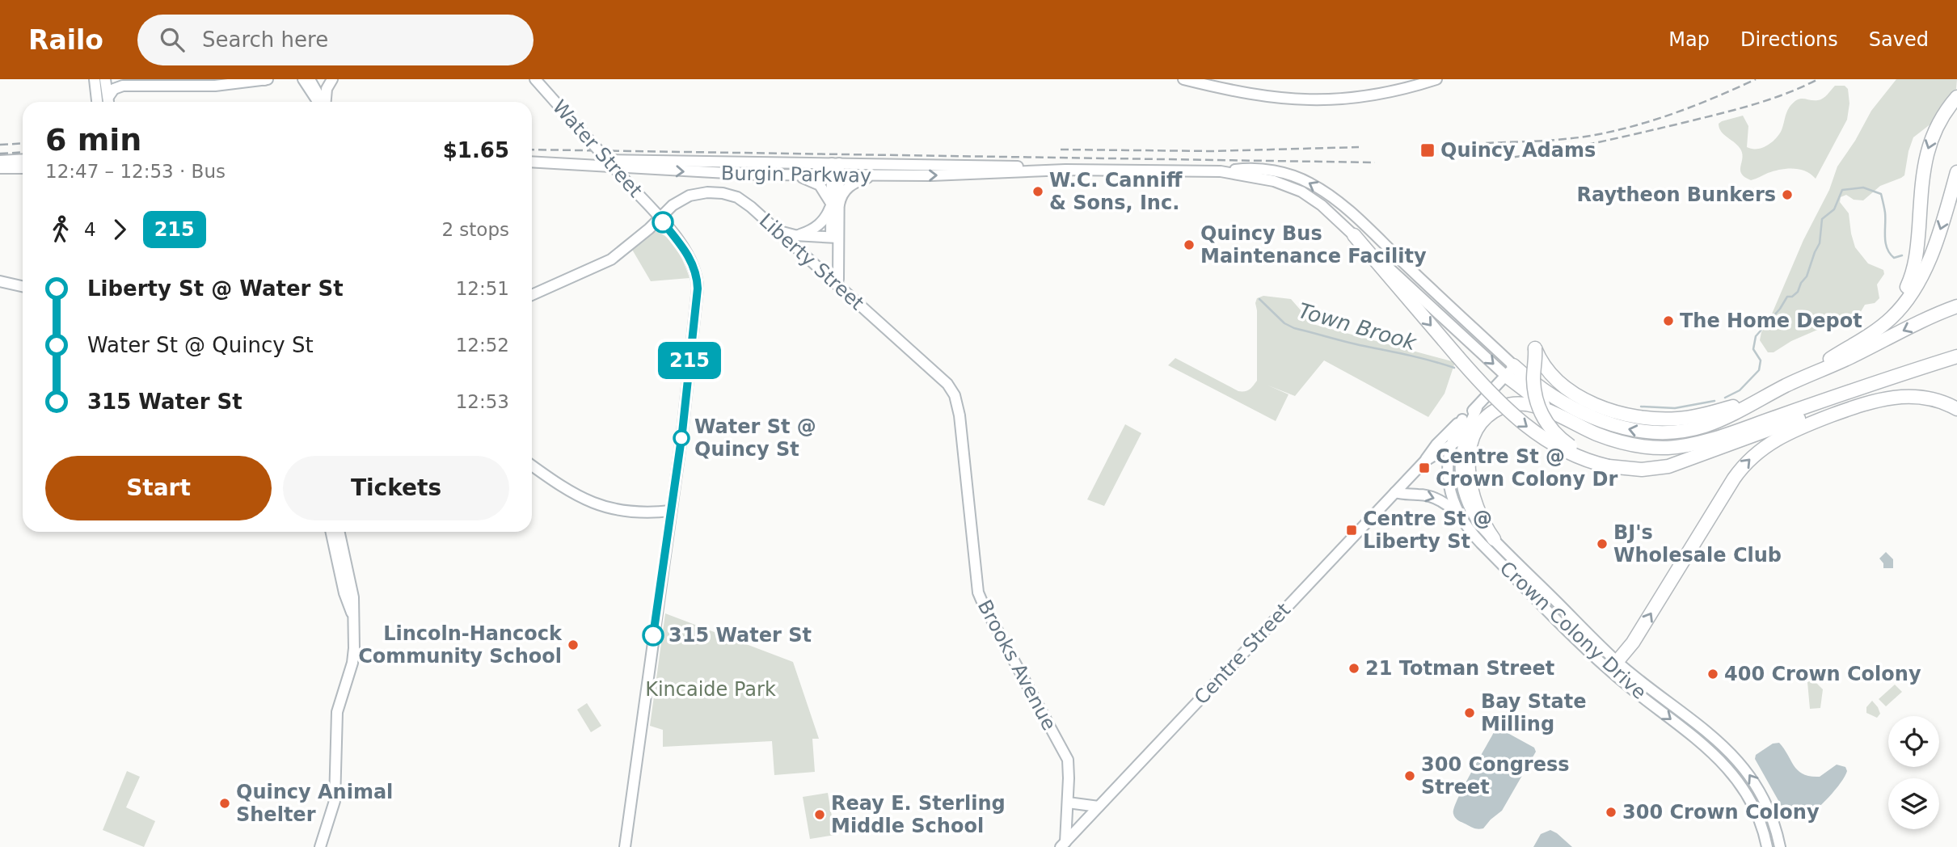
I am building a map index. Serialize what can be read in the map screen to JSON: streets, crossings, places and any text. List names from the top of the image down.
{
  "streets": {
    "main road": [
      "Water Street",
      "Burgin Parkway",
      "Liberty Street",
      "Crown Colony Drive",
      "Centre Street",
      "Brooks Avenue"
    ]
  },
  "crossings": [
    ["Water Street", "Liberty Street"],
    ["Burgin Parkway", "Centre Street"],
    ["Liberty Street", "Brooks Avenue"],
    ["Crown Colony Drive", "Centre Street"],
    ["Centre Street", "Brooks Avenue"]
  ],
  "water": ["Town Brook"],
  "parks": ["Kincaide Park"],
  "places": {
    "transit": ["Quincy Adams", "Centre St @ Crown Colony Dr", "Centre St @ Liberty St"],
    "other": [
      "W.C. Canniff & Sons, Inc.",
      "Raytheon Bunkers",
      "Quincy Bus Maintenance Facility",
      "The Home Depot",
      "Water St @ Quincy St",
      "BJ's Wholesale Club",
      "315 Water St",
      "Lincoln-Hancock Community School",
      "21 Totman Street",
      "400 Crown Colony",
      "Bay State Milling",
      "300 Congress Street",
      "Quincy Animal Shelter",
      "300 Crown Colony",
      "Reay E. Sterling Middle School"
    ]
  },
  "lines": ["bus line 215"],
  "page": {
    "header": "Railo",
    "search": "Search here",
    "nav": ["Map", "Directions", "Saved"],
    "on_map": "215",
    "heading": ["6 min", "12:47 – 12:53 · Bus", "$1.65"],
    "legs": ["4", "215", "2 stops"],
    "list": [
      {
        "name": "Liberty St @ Water St",
        "value": "12:51"
      },
      {
        "name": "Water St @ Quincy St",
        "value": "12:52"
      },
      {
        "name": "315 Water St",
        "value": "12:53"
      }
    ],
    "buttons": ["Start", "Tickets"]
  }
}
